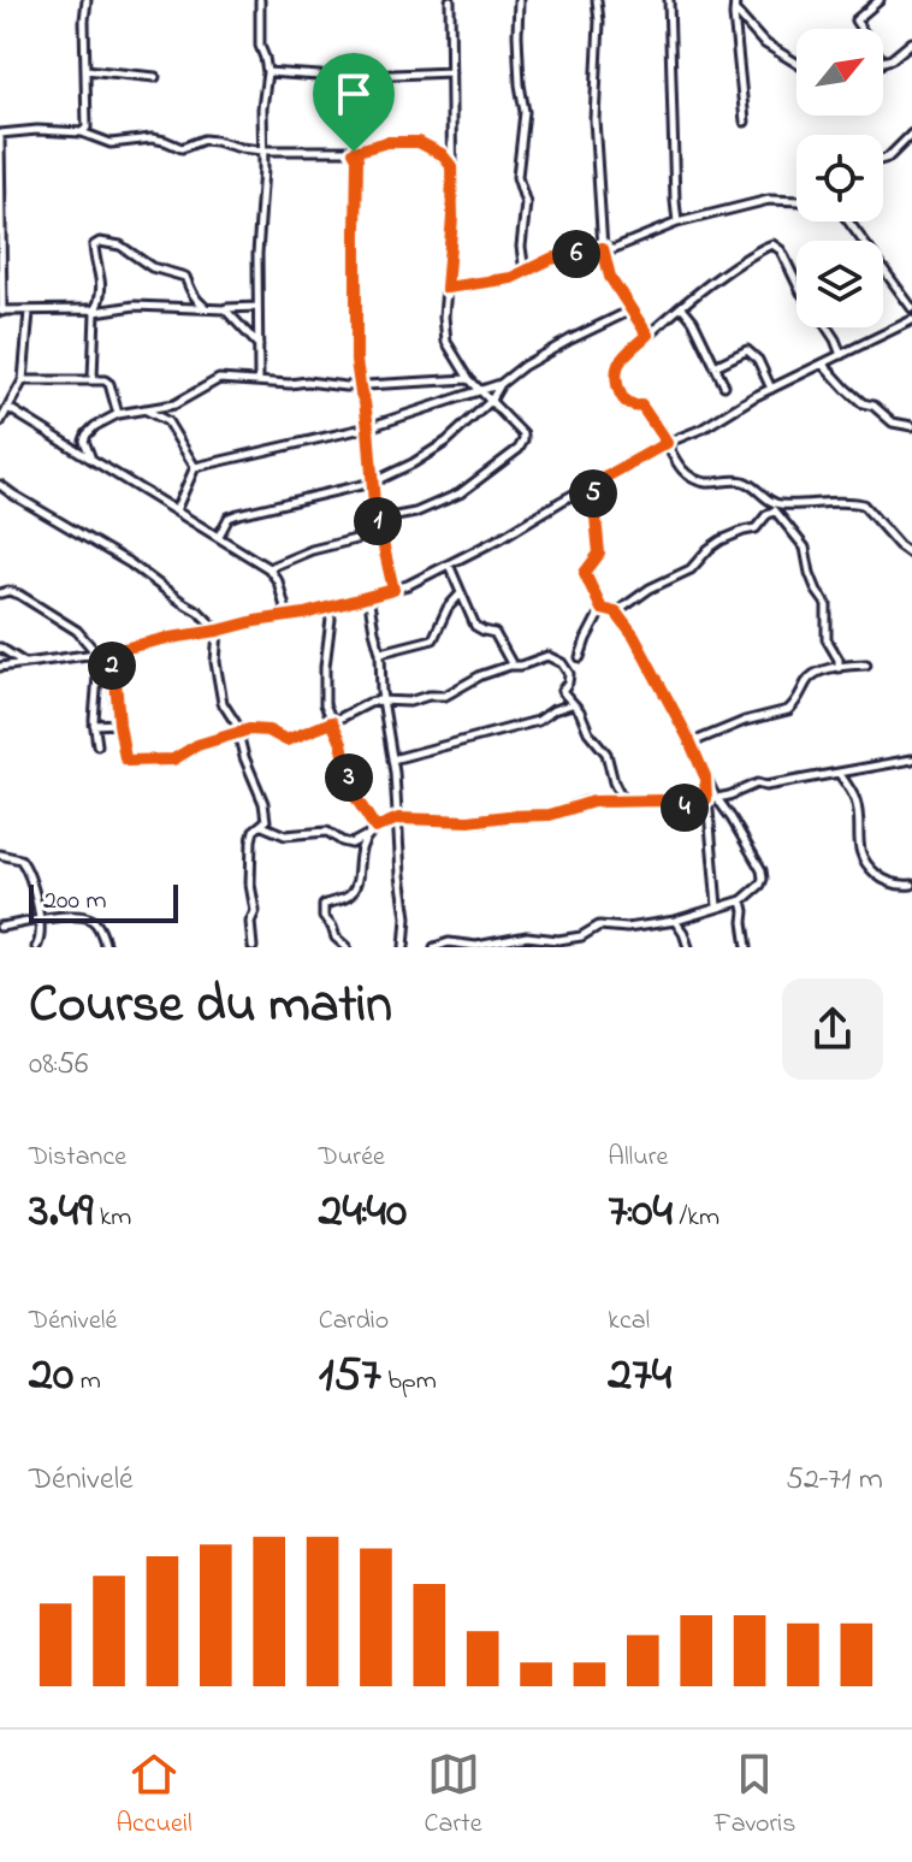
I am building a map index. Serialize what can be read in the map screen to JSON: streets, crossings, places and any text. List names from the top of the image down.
{
  "scale_bar": "200 m",
  "north": "top right",
  "page": {
    "pins": [
      "6",
      "5",
      "1",
      "2",
      "3",
      "4"
    ],
    "scale": "200 m",
    "heading": ["Course du matin", "08:56"],
    "stats": [
      ["Distance", "3.49 km"],
      ["Durée", "24:40"],
      ["Allure", "7:04 /km"],
      ["Dénivelé", "20 m"],
      ["Cardio", "157 bpm"],
      ["kcal", "274"]
    ],
    "chart": ["Dénivelé", "52–71 m"],
    "tabs": ["Accueil", "Carte", "Favoris"]
  }
}
